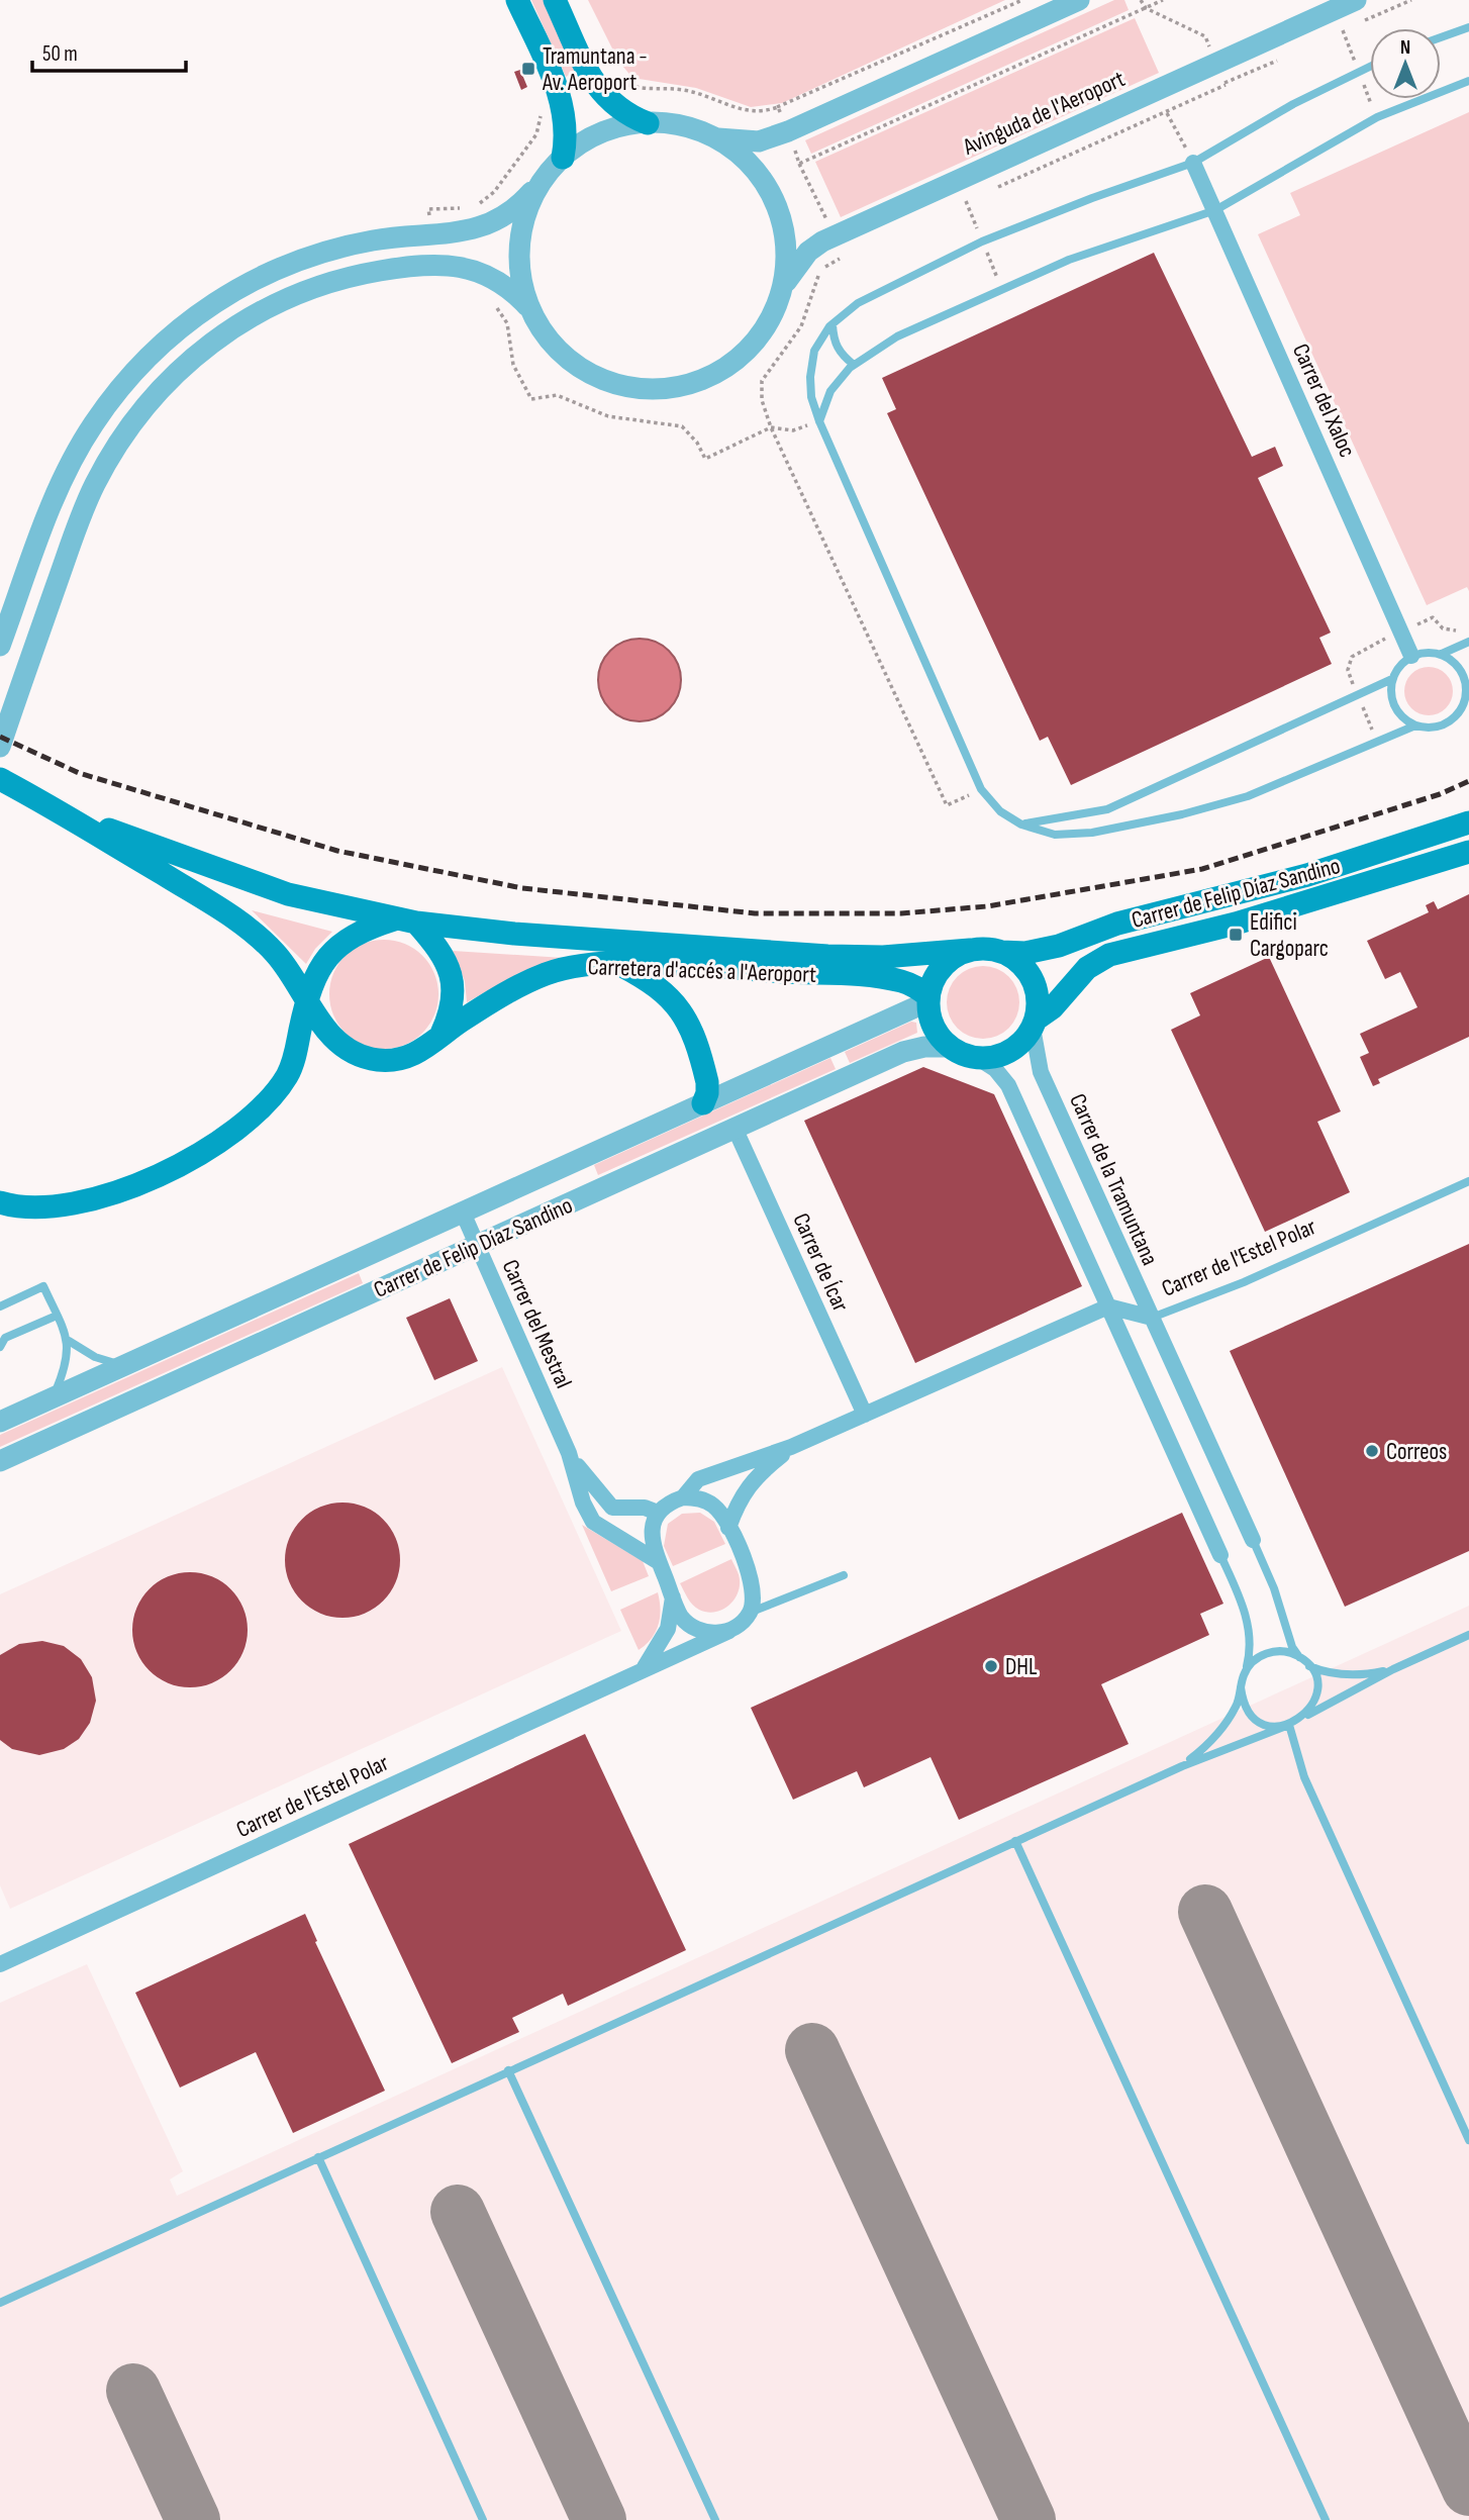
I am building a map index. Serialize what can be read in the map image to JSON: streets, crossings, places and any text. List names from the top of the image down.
{
  "streets": {
    "main road": ["Carrer de Felip Díaz Sandino", "Carretera d'accés a l'Aeroport"],
    "street": [
      "Avinguda de l'Aeroport",
      "Carrer del Xaloc",
      "Carrer de la Tramuntana",
      "Carrer de l'Estel Polar",
      "Carrer de Ícar",
      "Carrer del Mestral"
    ]
  },
  "crossings": [
    ["Carrer de Felip Díaz Sandino", "Carretera d'accés a l'Aeroport"],
    ["Carrer de Felip Díaz Sandino", "Carrer de la Tramuntana"],
    ["Carrer de Felip Díaz Sandino", "Carrer de Ícar"],
    ["Carrer de Felip Díaz Sandino", "Carrer del Mestral"],
    ["Carretera d'accés a l'Aeroport", "Carrer de la Tramuntana"],
    ["Carrer de la Tramuntana", "Carrer de l'Estel Polar"],
    ["Carrer de l'Estel Polar", "Carrer del Mestral"]
  ],
  "places": {
    "transit": ["Tramuntana - Av. Aeroport", "Edifici Cargoparc"],
    "other": ["Correos", "DHL"]
  },
  "scale_bar": "50 m",
  "north": "top"
}
